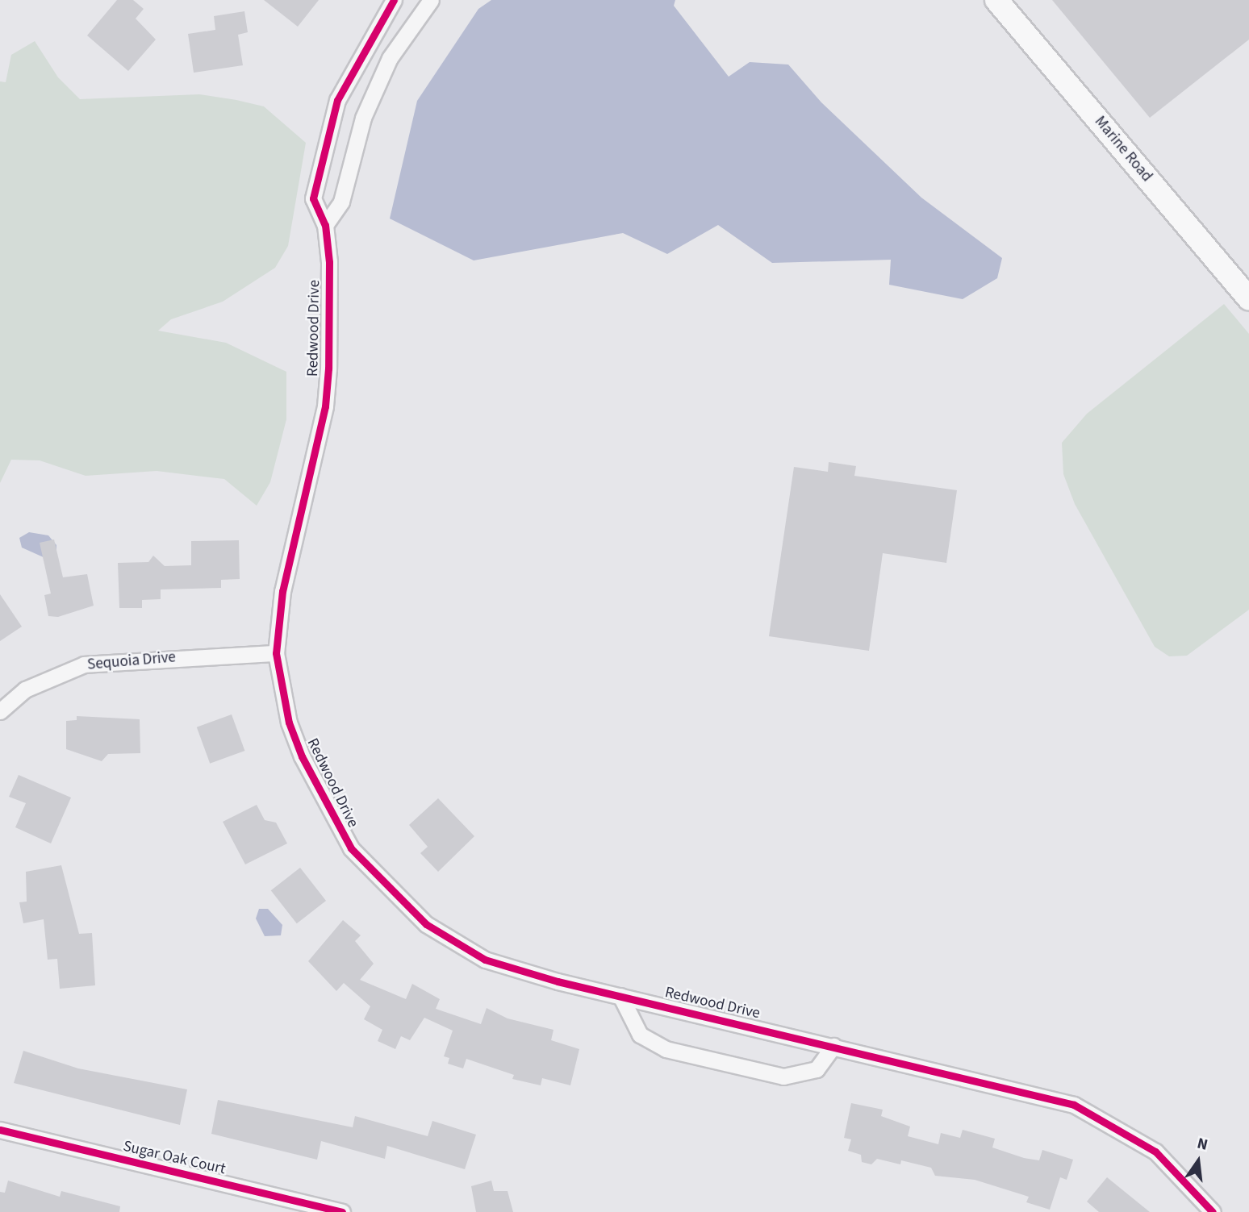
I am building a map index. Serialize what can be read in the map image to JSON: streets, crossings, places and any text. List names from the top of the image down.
{
  "streets": {
    "main road": ["Marine Road"],
    "street": ["Redwood Drive", "Sequoia Drive", "Sugar Oak Court"]
  },
  "crossings": [
    ["Redwood Drive", "Sequoia Drive"]
  ],
  "north": "top"
}
